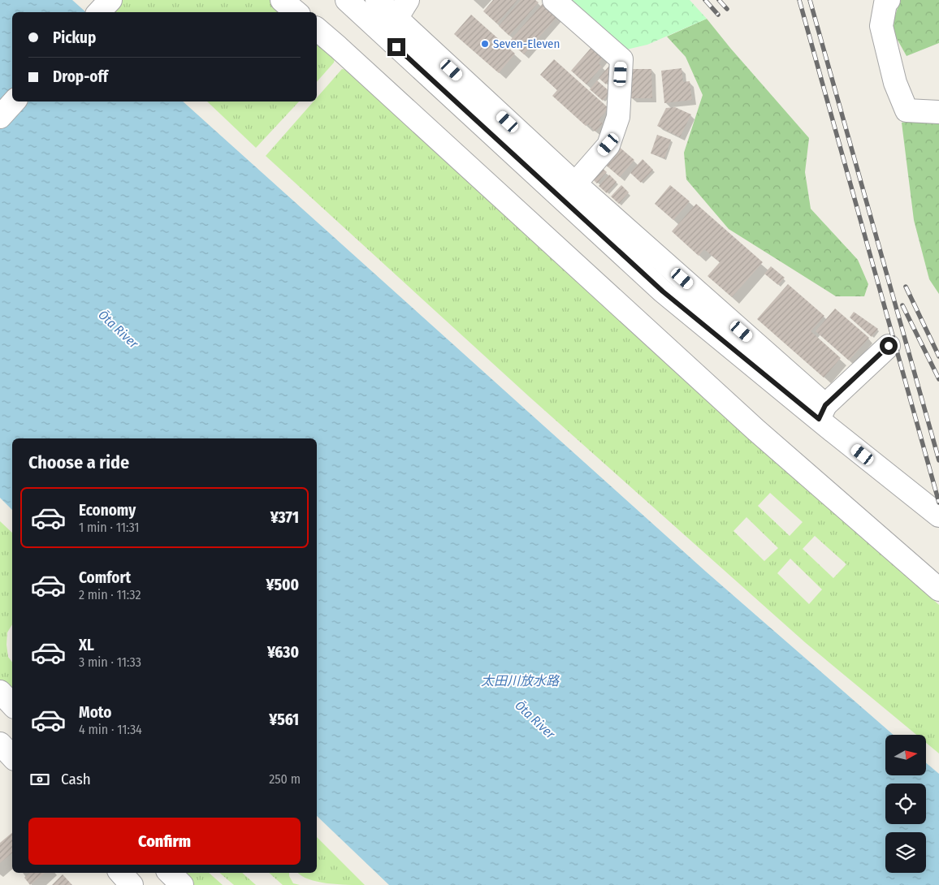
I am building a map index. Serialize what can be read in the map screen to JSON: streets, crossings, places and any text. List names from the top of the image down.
{
  "water": ["Ōta River", "太田川放水路"],
  "places": ["Seven-Eleven"],
  "north": "right",
  "page": {
    "banner": ["Pickup", "Drop-off"],
    "heading": "Choose a ride",
    "list": [
      {
        "name": "Economy",
        "note": "1 min · 11:31",
        "value": "¥371"
      },
      {
        "name": "Comfort",
        "note": "2 min · 11:32",
        "value": "¥500"
      },
      {
        "name": "XL",
        "note": "3 min · 11:33",
        "value": "¥630"
      },
      {
        "name": "Moto",
        "note": "4 min · 11:34",
        "value": "¥561"
      }
    ],
    "pay": ["Cash", "250 m"],
    "buttons": "Confirm"
  }
}
